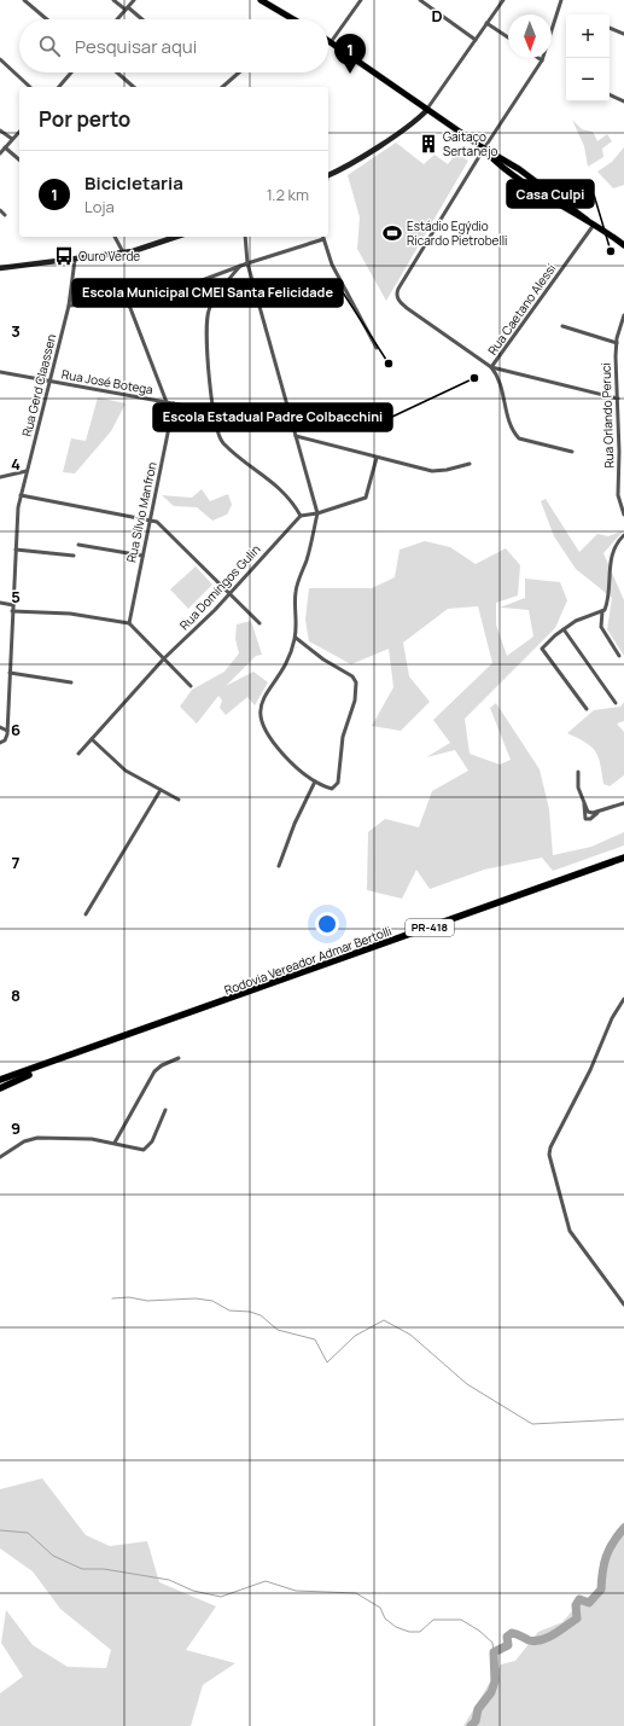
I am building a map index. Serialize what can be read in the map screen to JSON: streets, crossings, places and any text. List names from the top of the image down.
{
  "streets": {
    "highway": ["PR-418", "Rodovia Vereador Admar Bertolli"],
    "street": [
      "Rua Caetano Alessi",
      "Rua José Botega",
      "Rua Gerd Claassen",
      "Rua Orlando Peruci",
      "Rua Sílvio Manfron",
      "Rua Domingos Gulin"
    ]
  },
  "crossings": [
    ["Rua José Botega", "Rua Gerd Claassen"],
    ["Rua José Botega", "Rua Sílvio Manfron"]
  ],
  "places": {
    "building": ["Gaitaço Sertanejo"],
    "sports": ["Estádio Egýdio Ricardo Pietrobelli"],
    "other": ["Casa Culpi", "Escola Municipal CMEI Santa Felicidade", "Escola Estadual Padre Colbacchini"],
    "bus stop": ["Ouro Verde"]
  },
  "north": "bottom",
  "page": {
    "map_buttons": ["+", "−"],
    "search": "Pesquisar aqui",
    "pins": "1",
    "heading": "Por perto",
    "list": [
      {
        "mark": "1",
        "name": "Bicicletaria",
        "note": "Loja",
        "value": "1.2 km"
      }
    ]
  },
  "grid": {
    "columns": ["D"],
    "rows": [
      "3",
      "4",
      "5",
      "6",
      "7",
      "8",
      "9"
    ]
  }
}
